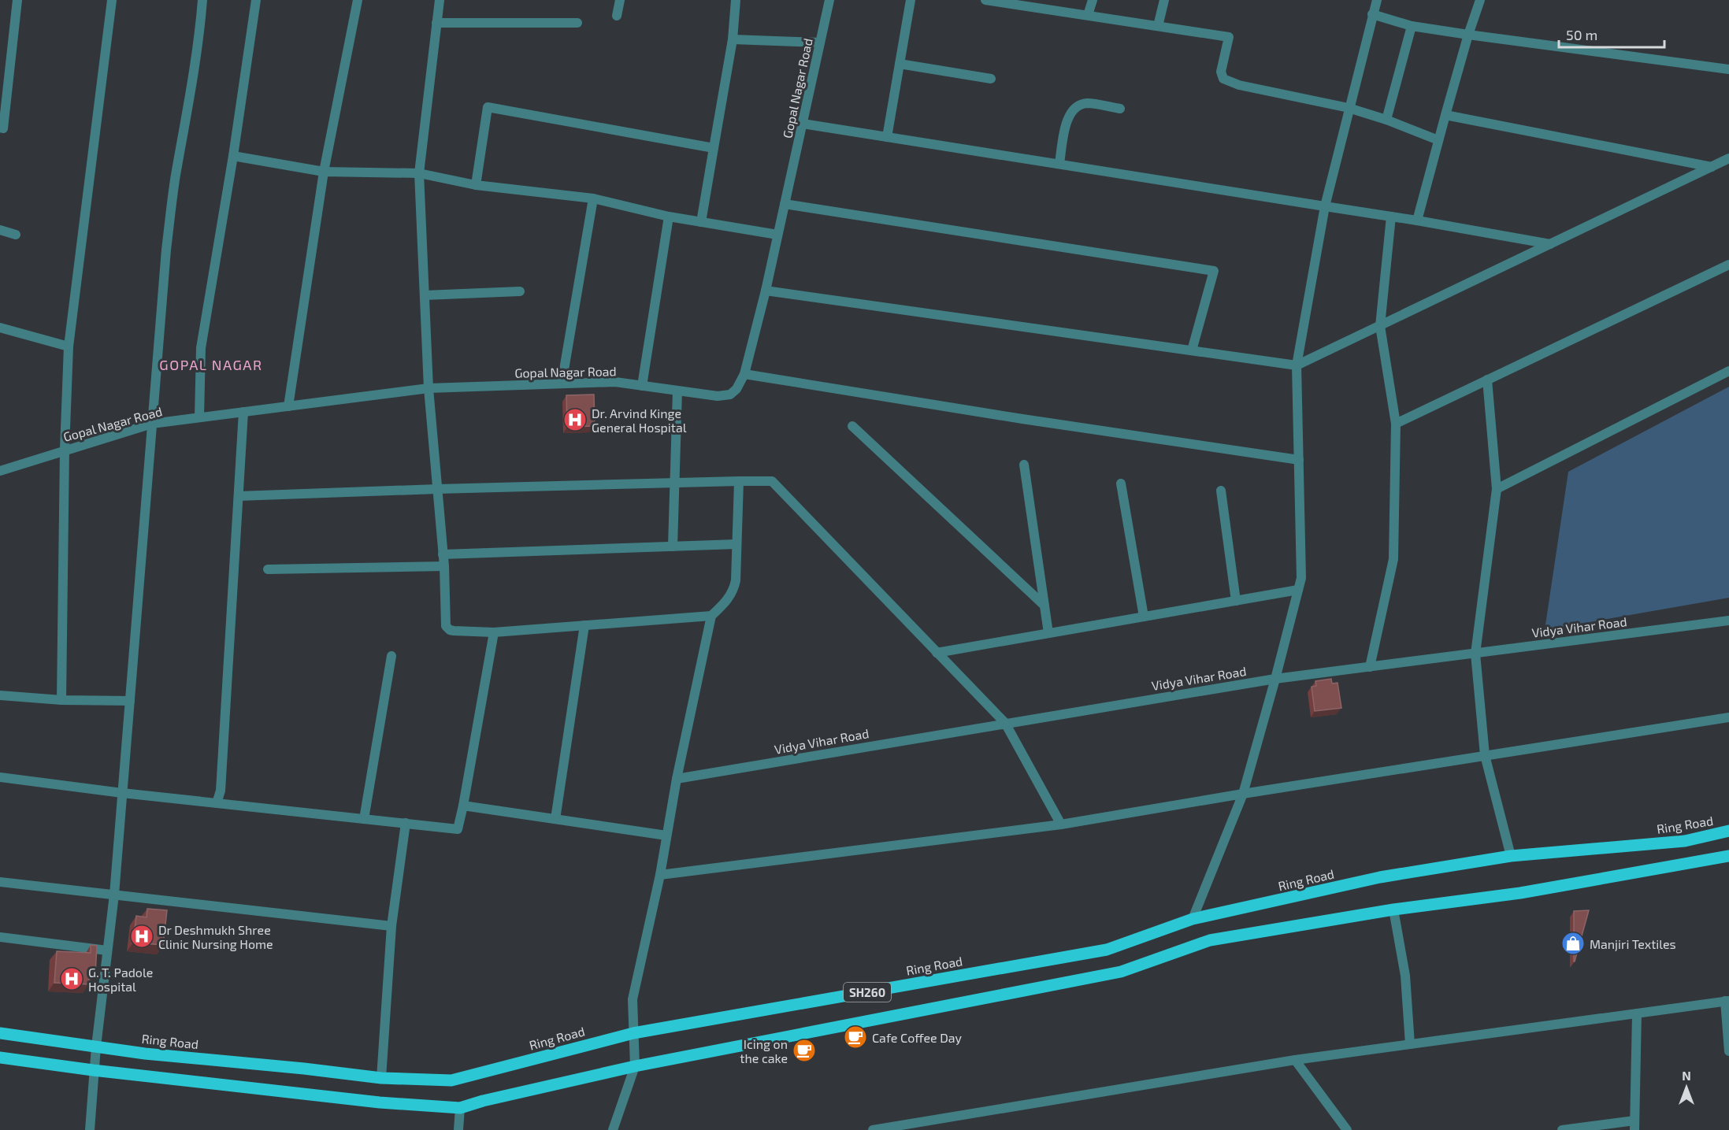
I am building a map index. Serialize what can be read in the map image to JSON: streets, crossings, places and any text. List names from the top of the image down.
{
  "streets": {
    "main road": ["Ring Road", "SH260"],
    "street": ["Gopal Nagar Road", "Vidya Vihar Road"]
  },
  "districts": ["GOPAL NAGAR"],
  "places": {
    "hospital": ["Dr. Arvind Kinge General Hospital", "Dr Deshmukh Shree Clinic Nursing Home", "G. T. Padole Hospital"],
    "shop": ["Manjiri Textiles"],
    "cafe": ["Cafe Coffee Day", "Icing on the cake"]
  },
  "scale_bar": "50 m",
  "north": "top"
}
